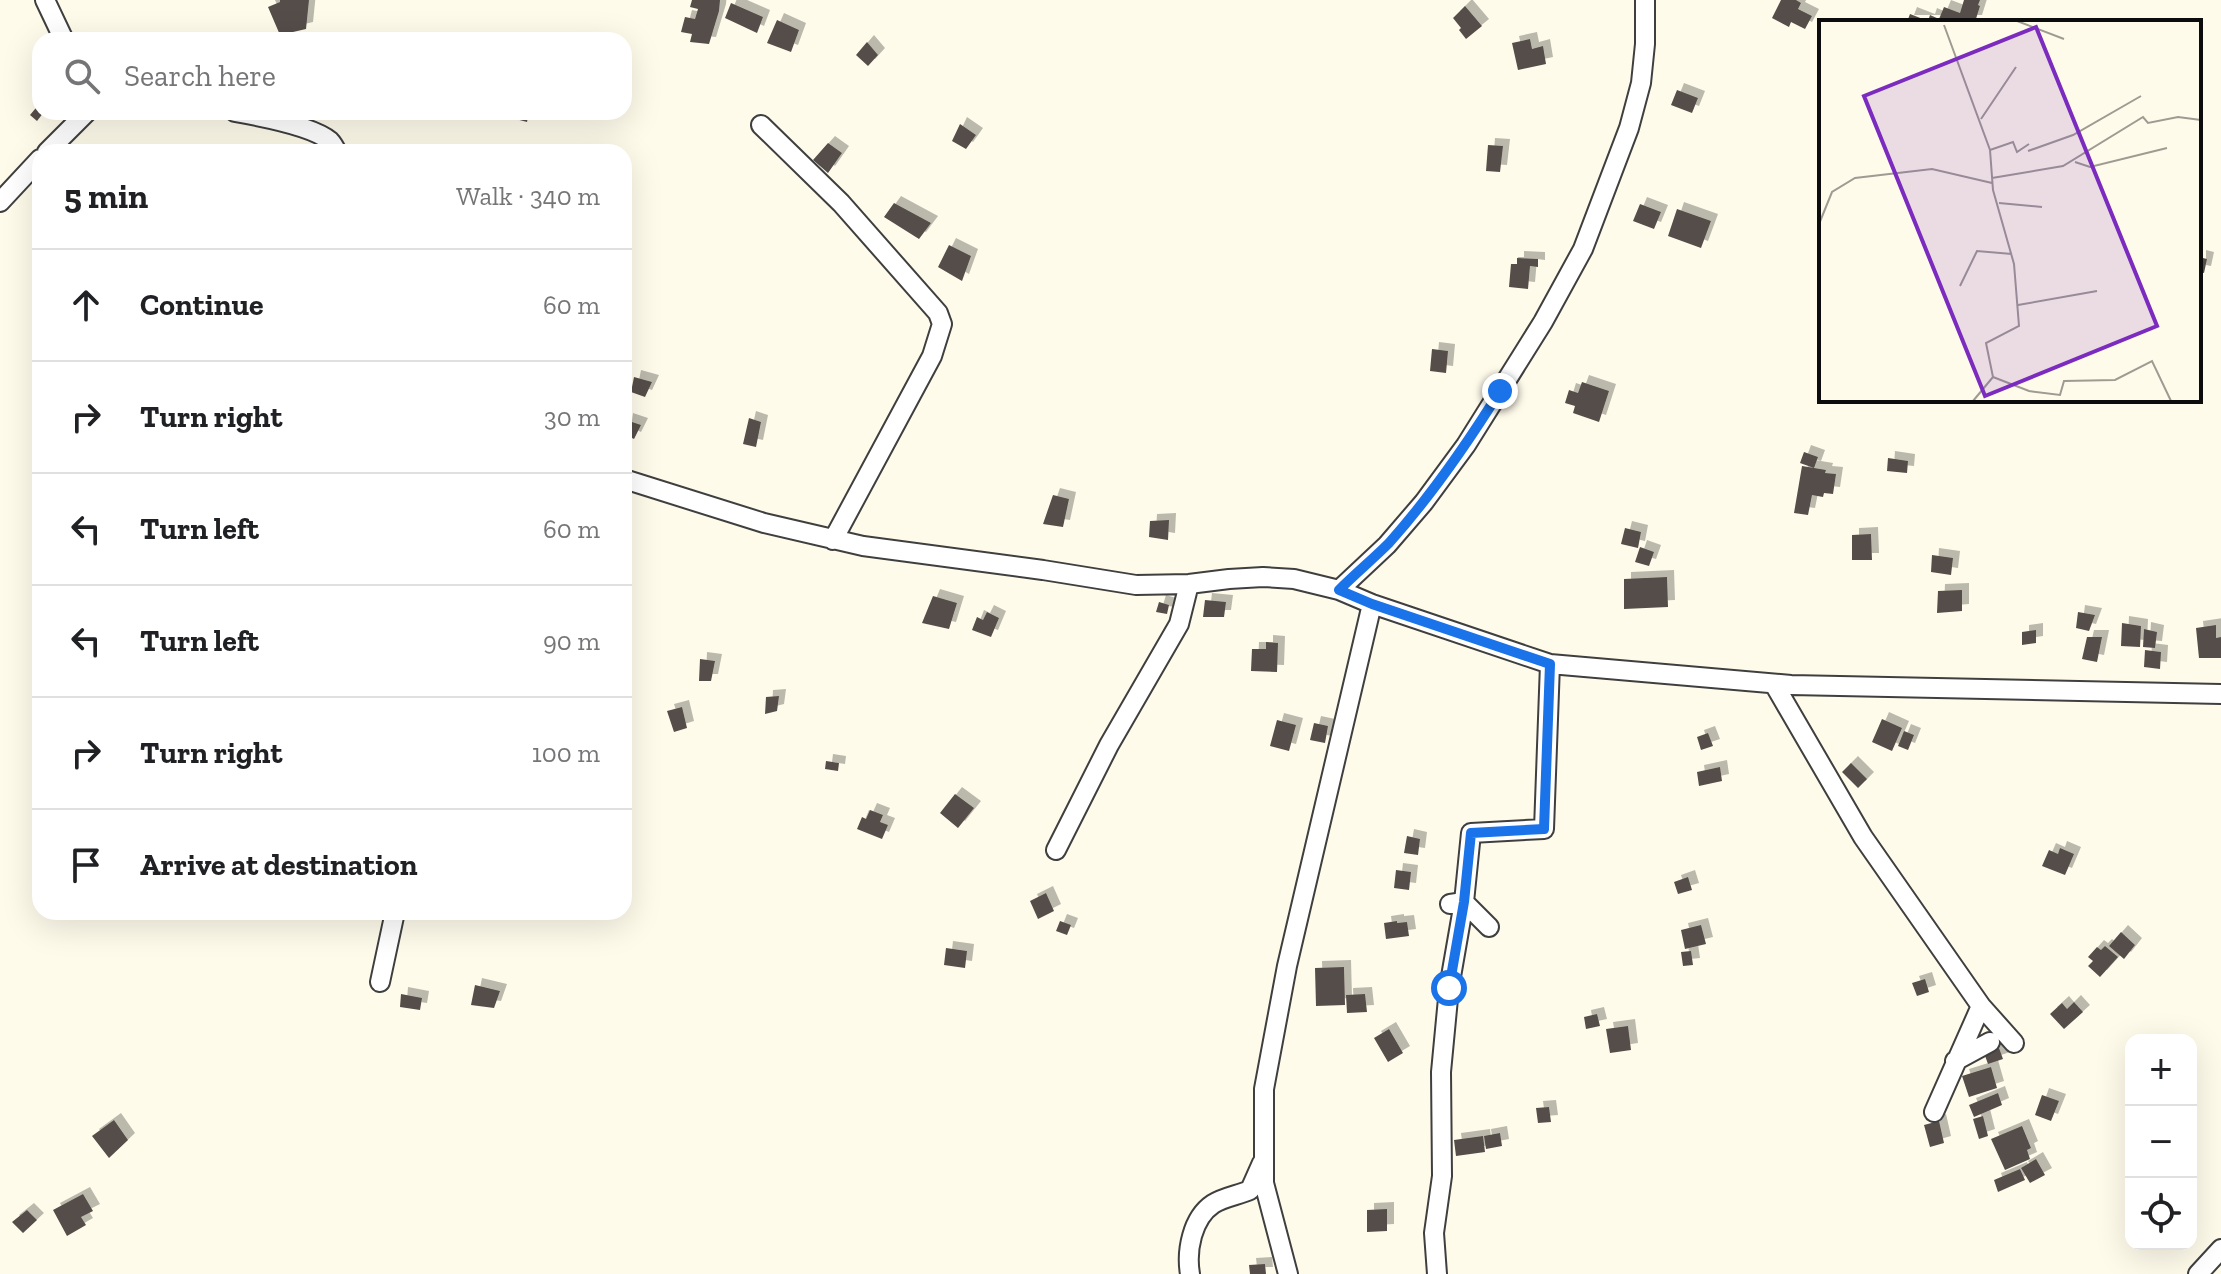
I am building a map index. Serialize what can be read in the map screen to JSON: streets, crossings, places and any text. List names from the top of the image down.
{
  "page": {
    "search": "Search here",
    "heading": ["5 min", "Walk · 340 m"],
    "list": [
      ["Continue", "60 m"],
      ["Turn right", "30 m"],
      ["Turn left", "60 m"],
      ["Turn left", "90 m"],
      ["Turn right", "100 m"],
      "Arrive at destination"
    ],
    "map_buttons": ["+", "−"]
  }
}
